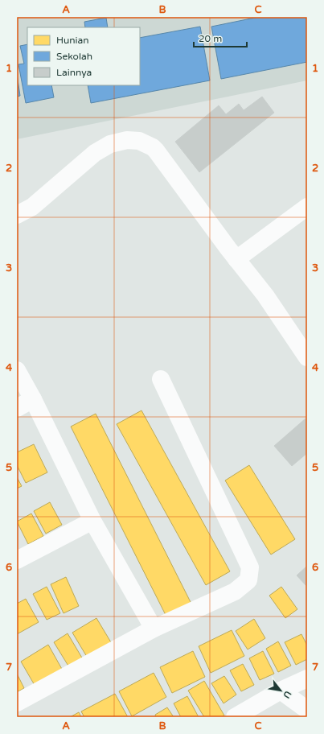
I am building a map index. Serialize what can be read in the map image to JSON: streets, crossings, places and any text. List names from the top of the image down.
{
  "legend": ["Hunian", "Sekolah", "Lainnya"],
  "scale_bar": "20 m",
  "north": "bottom right",
  "grid": {
    "columns": ["A", "B", "C"],
    "rows": [
      "1",
      "2",
      "3",
      "4",
      "5",
      "6",
      "7"
    ]
  }
}
